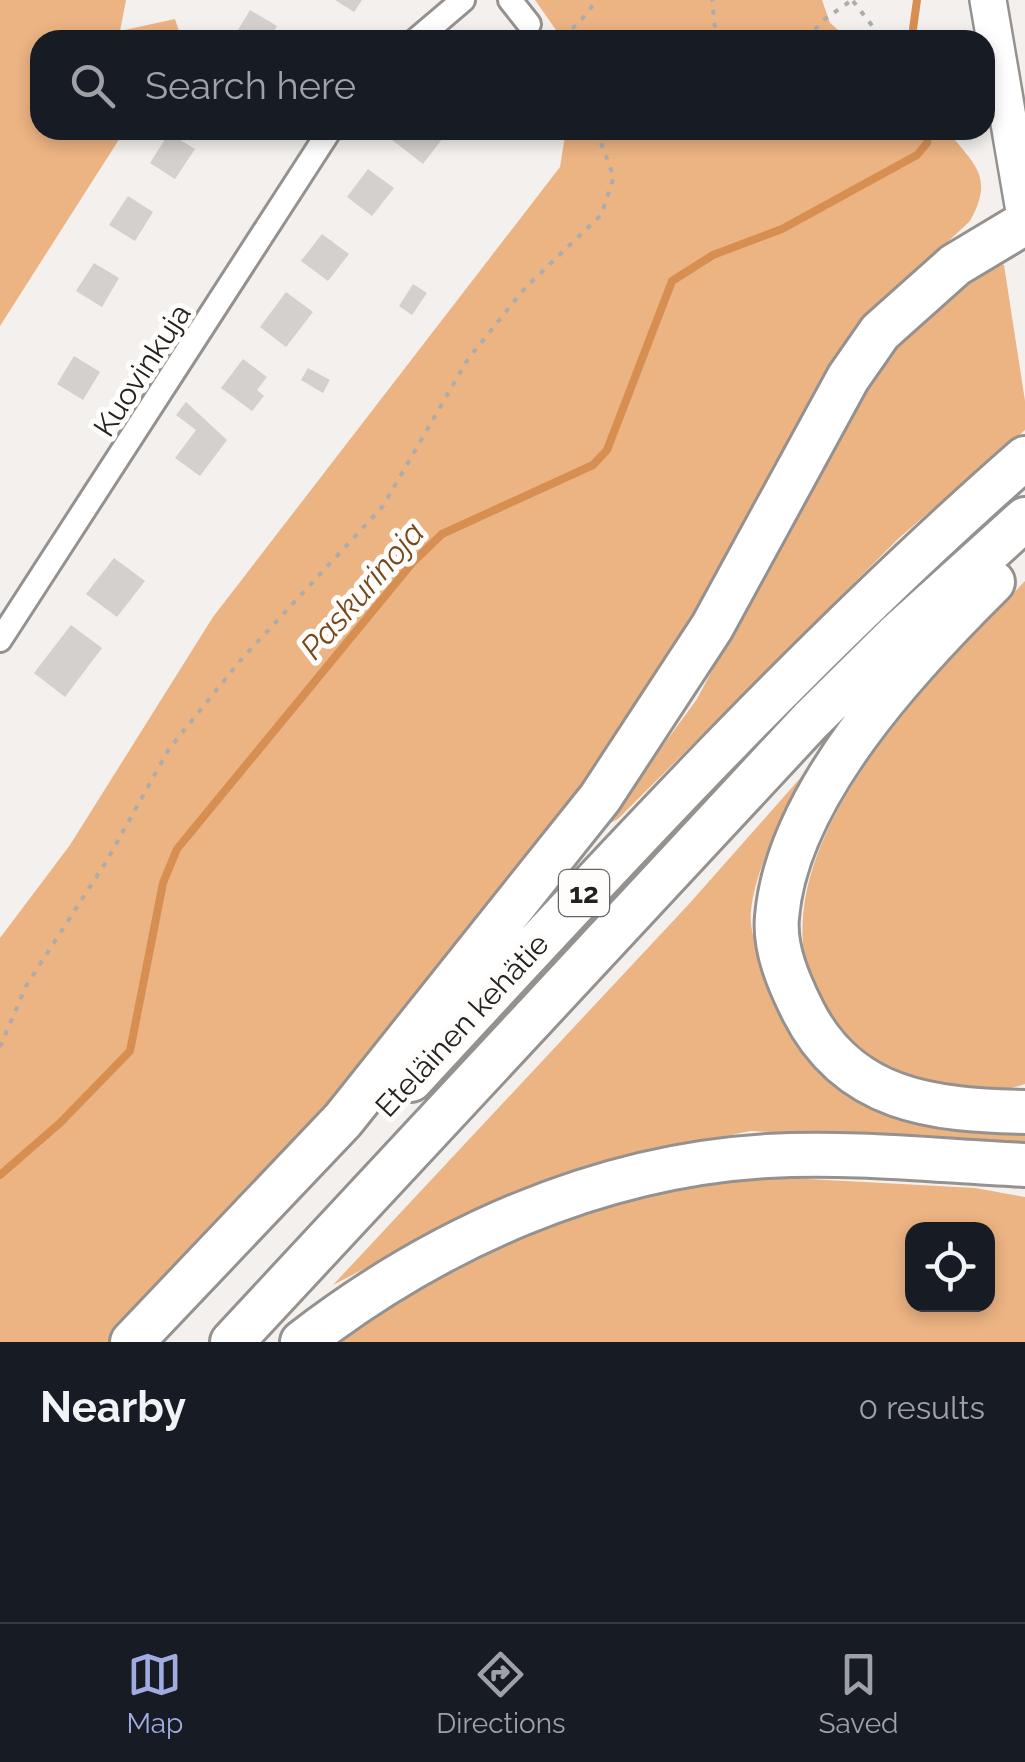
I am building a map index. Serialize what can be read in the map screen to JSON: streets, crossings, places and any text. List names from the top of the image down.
{
  "streets": {
    "highway": ["12", "Eteläinen kehätie"],
    "street": ["Kuovinkuja"]
  },
  "water": ["Paskurinoja"],
  "page": {
    "search": "Search here",
    "heading": ["Nearby", "0 results"],
    "nav": ["Map", "Directions", "Saved"]
  }
}
